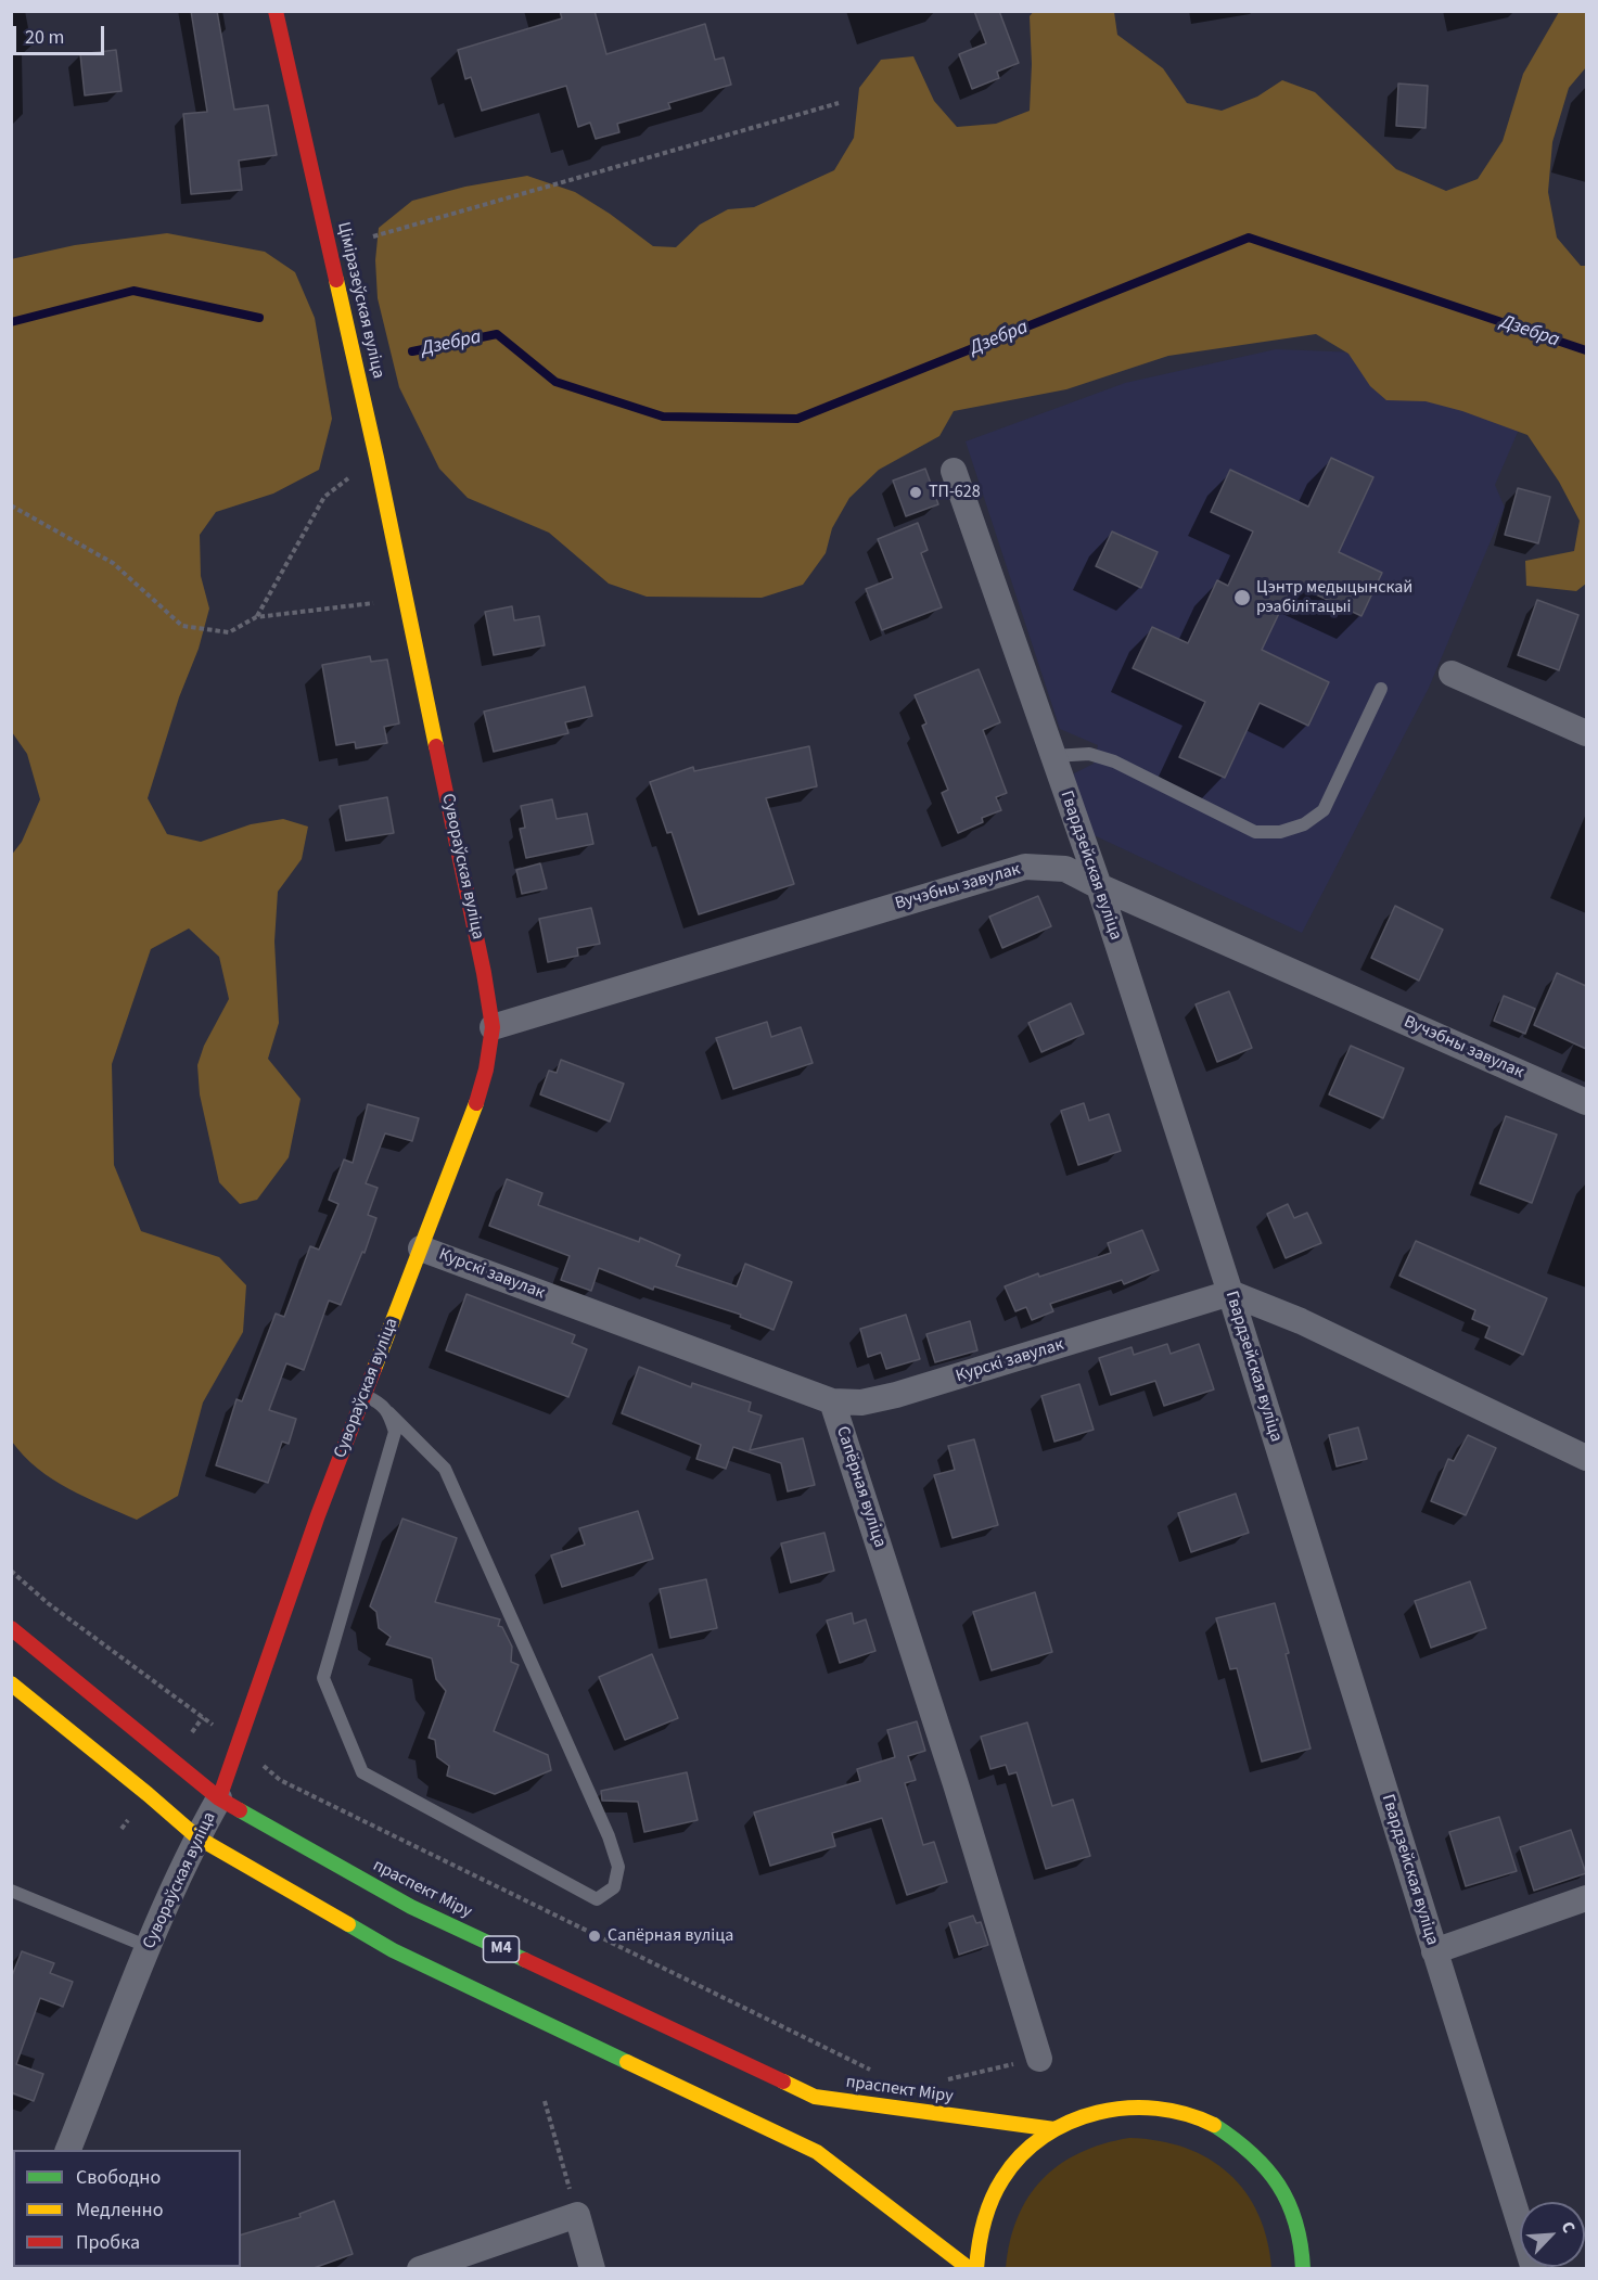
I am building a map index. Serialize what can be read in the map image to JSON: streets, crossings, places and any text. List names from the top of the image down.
{
  "streets": {
    "main road": [
      "Ціміразеўская вуліца",
      "Сувораўская вуліца",
      "праспект Міру",
      "М4"
    ],
    "street": [
      "Гвардзейская вуліца",
      "Вучэбны завулак",
      "Курскі завулак",
      "Сапёрная вуліца"
    ]
  },
  "crossings": [
    ["Ціміразеўская вуліца", "Сувораўская вуліца"],
    ["Гвардзейская вуліца", "Вучэбны завулак"],
    ["Гвардзейская вуліца", "Курскі завулак"],
    ["Сувораўская вуліца", "Вучэбны завулак"],
    ["Сувораўская вуліца", "Курскі завулак"],
    ["Сувораўская вуліца", "праспект Міру"],
    ["Курскі завулак", "Сапёрная вуліца"]
  ],
  "water": ["Дзебра"],
  "places": ["ТП-628", "Цэнтр медыцынскай рэабілітацыі", "Сапёрная вуліца"],
  "legend": ["Свободно", "Медленно", "Пробка"],
  "scale_bar": "20 m",
  "north": "top right"
}
